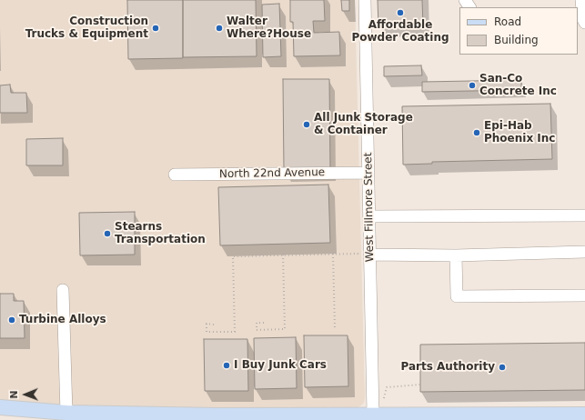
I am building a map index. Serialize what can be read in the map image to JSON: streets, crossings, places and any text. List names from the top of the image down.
{
  "streets": {
    "street": ["North 22nd Avenue", "West Fillmore Street"]
  },
  "crossings": [
    ["North 22nd Avenue", "West Fillmore Street"]
  ],
  "places": [
    "Affordable Powder Coating",
    "Construction Trucks & Equipment",
    "Walter Where?House",
    "San-Co Concrete Inc",
    "All Junk Storage & Container",
    "Epi-Hab Phoenix Inc",
    "Stearns Transportation",
    "Turbine Alloys",
    "I Buy Junk Cars",
    "Parts Authority"
  ],
  "legend": ["Road", "Building"],
  "north": "left"
}
